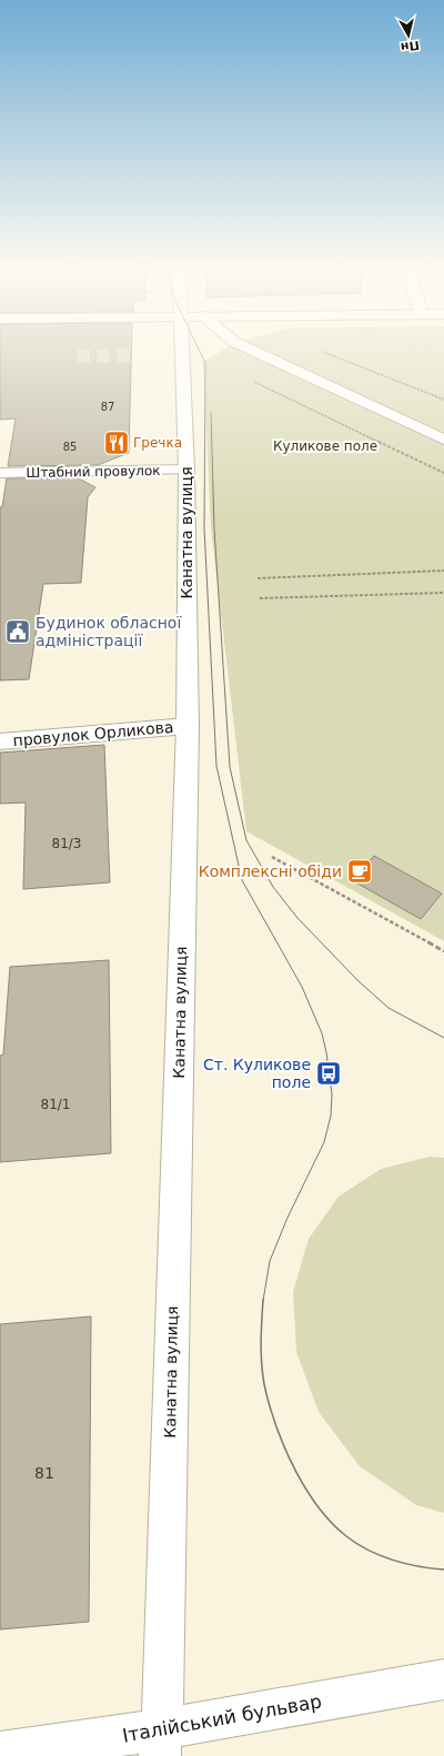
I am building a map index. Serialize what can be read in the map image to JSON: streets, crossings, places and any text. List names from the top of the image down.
{
  "streets": {
    "main road": [
      "Штабний провулок",
      "Канатна вулиця",
      "провулок Орликова",
      "Італійський бульвар"
    ]
  },
  "crossings": [
    ["Штабний провулок", "Канатна вулиця"],
    ["Канатна вулиця", "провулок Орликова"],
    ["Канатна вулиця", "Італійський бульвар"]
  ],
  "parks": ["Куликове поле"],
  "places": {
    "restaurant": ["Гречка"],
    "public building": ["Будинок обласної адміністрації"],
    "cafe": ["Комплексні обіди"],
    "bus stop": ["Ст. Куликове поле"]
  },
  "house_numbers": [
    "87",
    "85",
    "81/3",
    "81/1",
    "81"
  ],
  "north": "bottom"
}
